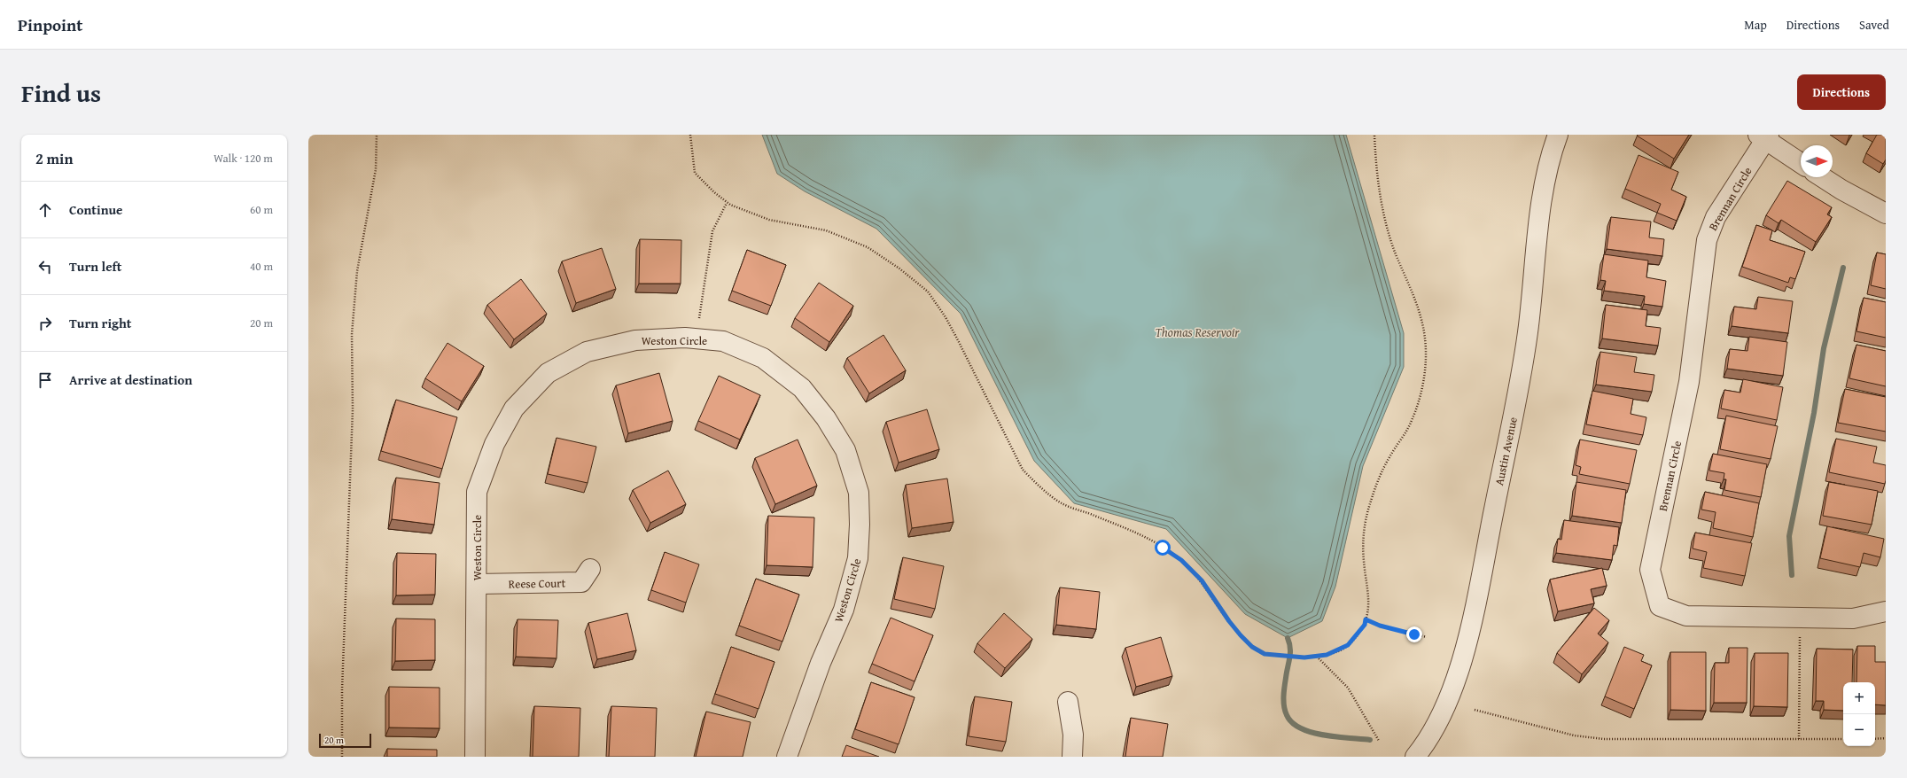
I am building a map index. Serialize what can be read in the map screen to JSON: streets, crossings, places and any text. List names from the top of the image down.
{
  "streets": {
    "street": [
      "Brennan Circle",
      "Weston Circle",
      "Austin Avenue",
      "Reese Court"
    ]
  },
  "crossings": [
    ["Weston Circle", "Reese Court"]
  ],
  "water": ["Thomas Reservoir"],
  "scale_bar": "20 m",
  "north": "right",
  "page": {
    "header": "Pinpoint",
    "nav": ["Map", "Directions", "Saved"],
    "title": "Find us",
    "buttons": "Directions",
    "heading": ["2 min", "Walk · 120 m"],
    "list": [
      ["Continue", "60 m"],
      ["Turn left", "40 m"],
      ["Turn right", "20 m"],
      "Arrive at destination"
    ],
    "map_buttons": ["+", "−"],
    "scale": "20 m"
  }
}
